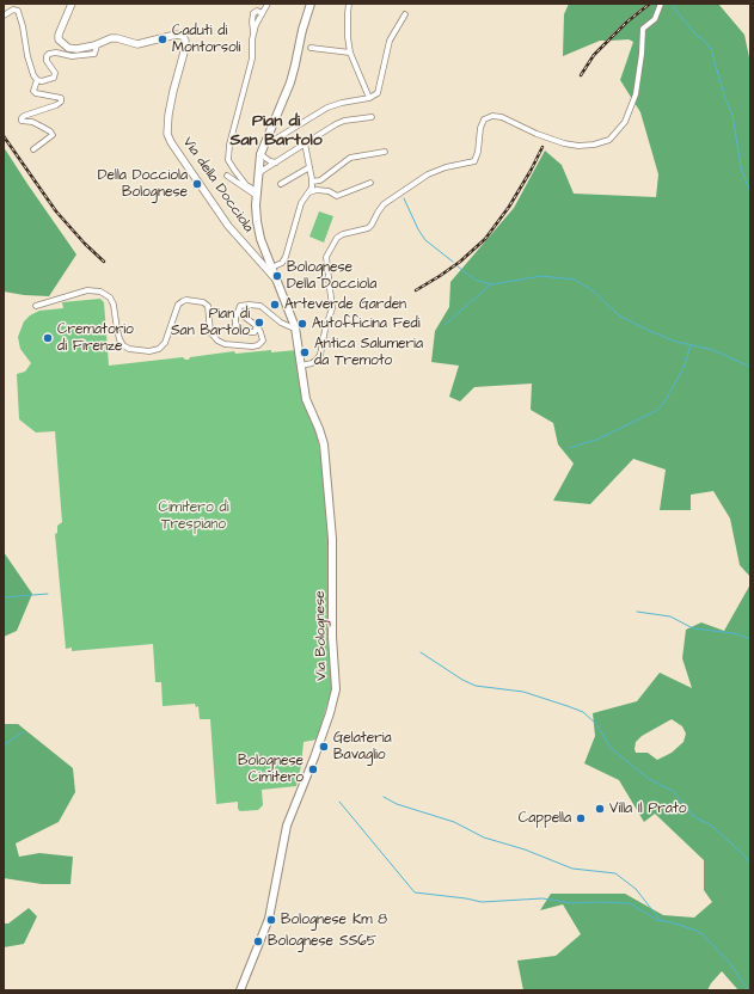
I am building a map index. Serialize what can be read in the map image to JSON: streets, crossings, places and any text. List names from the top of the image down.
{
  "streets": {
    "main road": ["Via Bolognese"],
    "street": ["Via della Docciola"]
  },
  "crossings": [
    ["Via della Docciola", "Via Bolognese"]
  ],
  "districts": ["Pian di San Bartolo"],
  "parks": ["Cimitero di Trespiano"],
  "places": [
    "Caduti di Montorsoli",
    "Della Docciola Bolognese",
    "Bolognese Della Docciola",
    "Arteverde Garden",
    "Pian di San Bartolo",
    "Autofficina Fedi",
    "Crematorio di Firenze",
    "Antica Salumeria da Tremoto",
    "Gelateria Bavaglio",
    "Bolognese Cimitero",
    "Villa Il Prato",
    "Cappella",
    "Bolognese Km 8",
    "Bolognese SS65"
  ]
}
